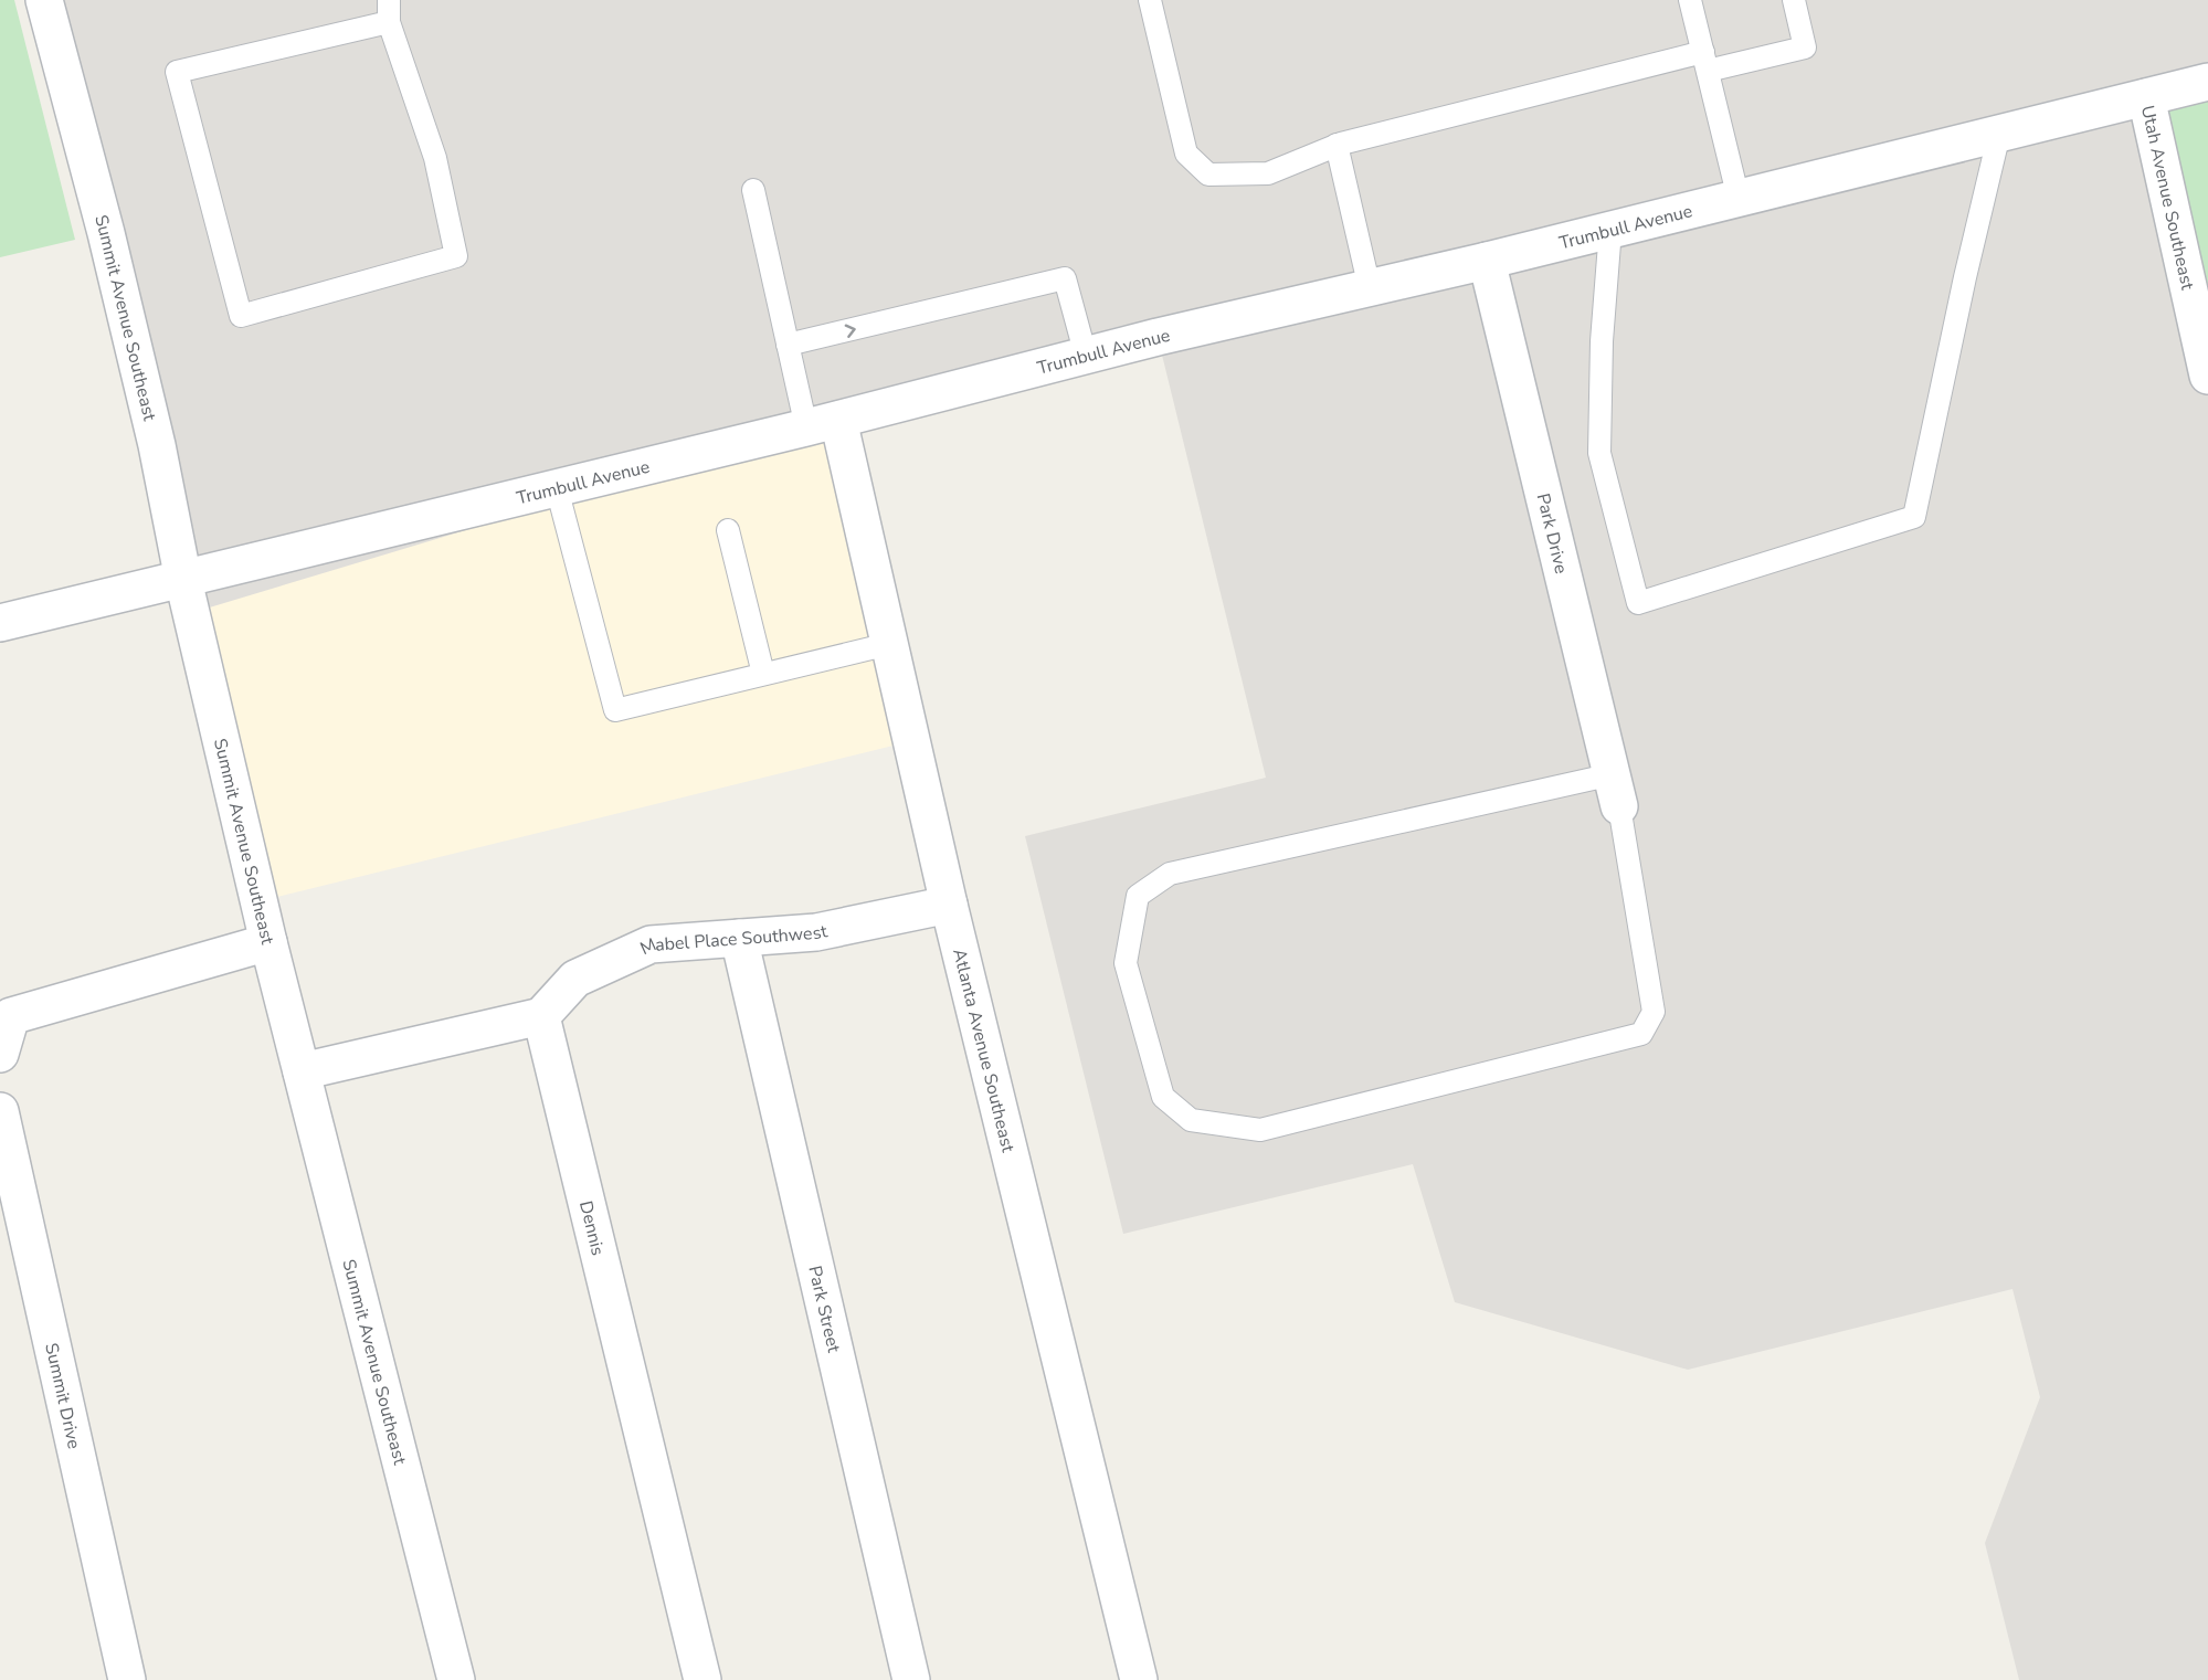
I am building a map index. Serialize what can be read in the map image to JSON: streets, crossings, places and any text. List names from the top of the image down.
{
  "streets": {
    "street": [
      "Utah Avenue Southeast",
      "Trumbull Avenue",
      "Summit Avenue Southeast",
      "Park Drive",
      "Mabel Place Southwest",
      "Atlanta Avenue Southeast",
      "Dennis",
      "Park Street",
      "Summit Drive"
    ]
  },
  "crossings": [
    ["Utah Avenue Southeast", "Trumbull Avenue"],
    ["Trumbull Avenue", "Summit Avenue Southeast"],
    ["Trumbull Avenue", "Park Drive"],
    ["Trumbull Avenue", "Atlanta Avenue Southeast"],
    ["Mabel Place Southwest", "Atlanta Avenue Southeast"],
    ["Mabel Place Southwest", "Dennis"],
    ["Mabel Place Southwest", "Park Street"]
  ]
}
